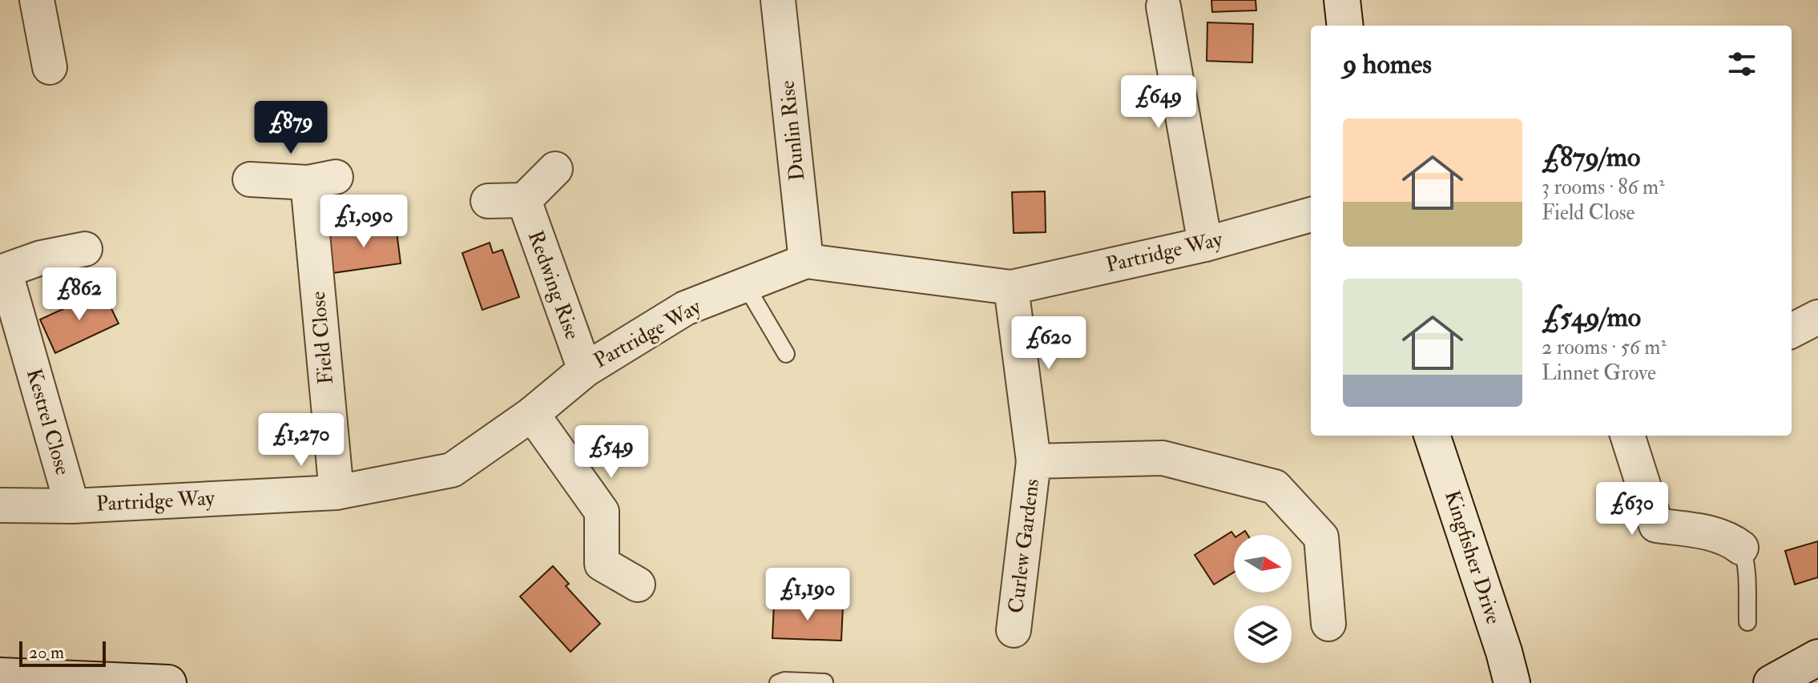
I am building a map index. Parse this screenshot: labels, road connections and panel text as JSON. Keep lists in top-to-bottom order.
{
  "streets": {
    "street": [
      "Dunlin Rise",
      "Partridge Way",
      "Redwing Rise",
      "Field Close",
      "Kestrel Close",
      "Curlew Gardens",
      "Kingfisher Drive"
    ]
  },
  "crossings": [
    ["Dunlin Rise", "Partridge Way"],
    ["Partridge Way", "Redwing Rise"],
    ["Partridge Way", "Field Close"],
    ["Partridge Way", "Kestrel Close"],
    ["Partridge Way", "Curlew Gardens"]
  ],
  "scale_bar": "20 m",
  "north": "right",
  "page": {
    "heading": "9 homes",
    "price": [
      "£649",
      "£879",
      "£1,090",
      "£862",
      "£620",
      "£1,270",
      "£549",
      "£630",
      "£1,190"
    ],
    "list": [
      {
        "name": "£879/mo",
        "note": "3 rooms · 86 m² · Field Close"
      },
      {
        "name": "£549/mo",
        "note": "2 rooms · 56 m² · Linnet Grove"
      }
    ],
    "scale": "20 m"
  }
}
